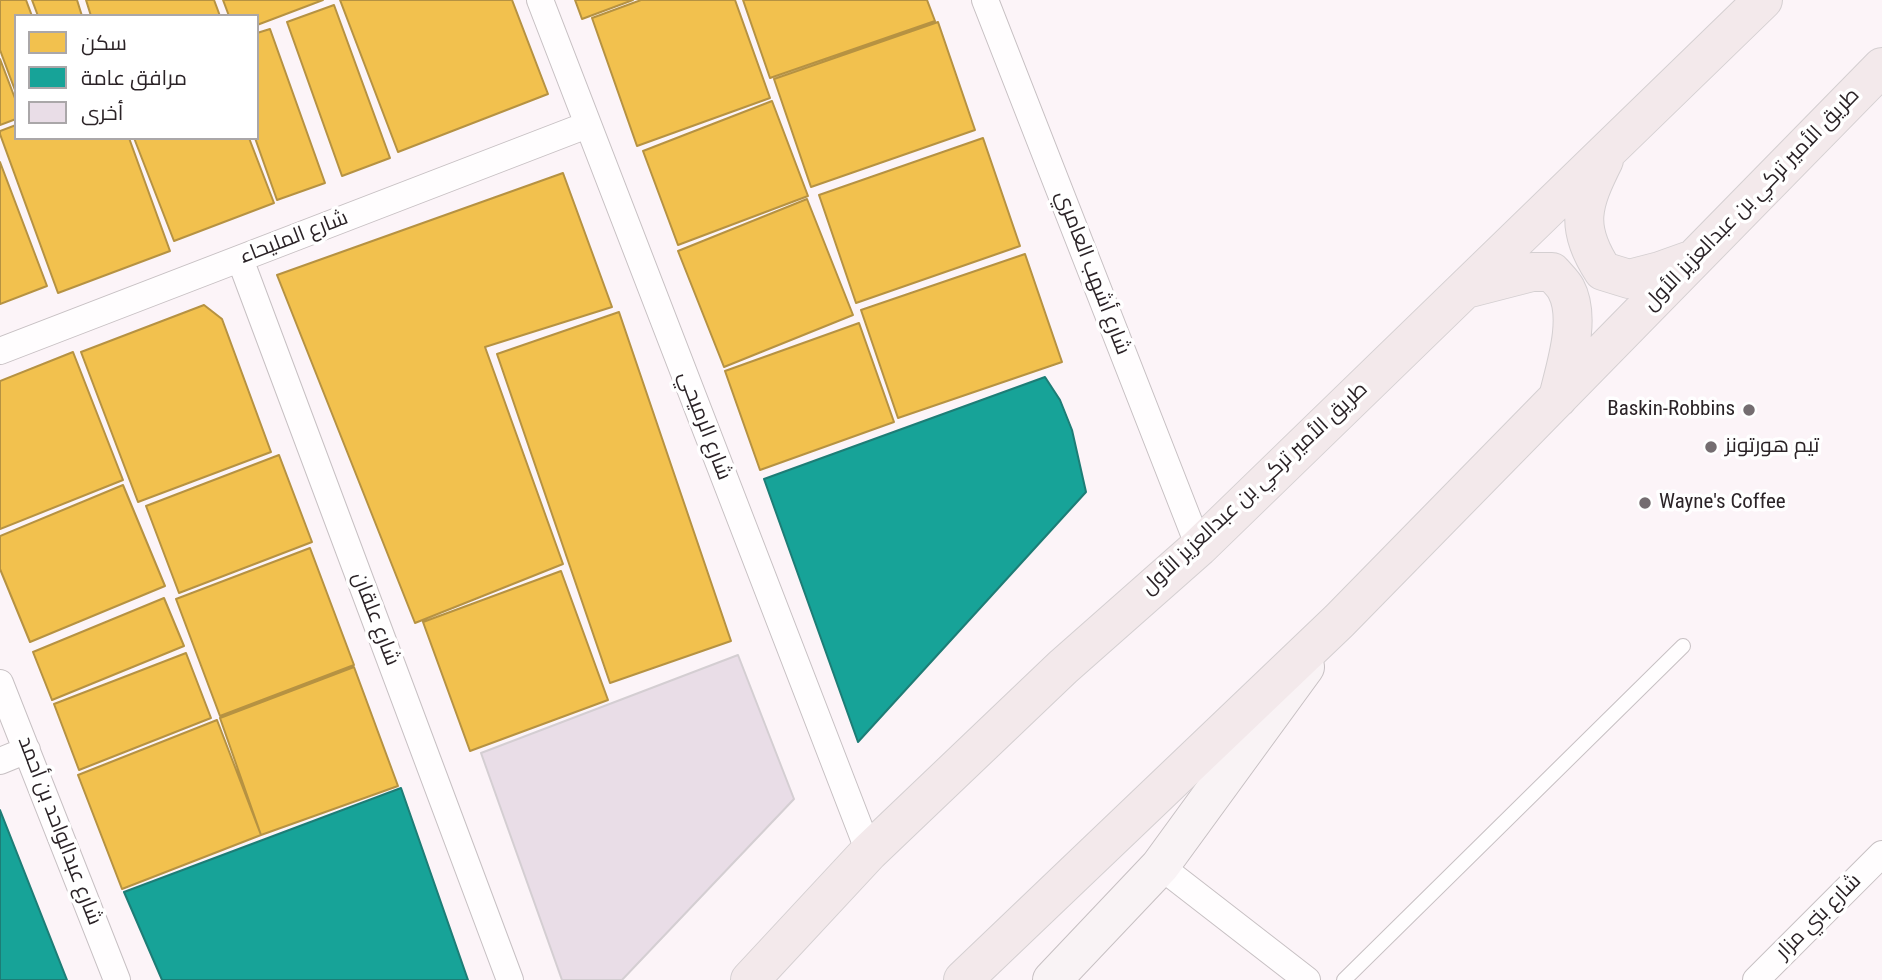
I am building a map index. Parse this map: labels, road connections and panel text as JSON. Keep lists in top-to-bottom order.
{
  "streets": {
    "main road": ["طريق الأمير تركي بن عبدالعزيز الأول"],
    "street": [
      "شارع المليحاء",
      "شارع أشهب العامري",
      "شارع الرميحي",
      "شارع علقان",
      "شارع عبدالواحد بن أحمد",
      "شارع بني مزار"
    ]
  },
  "crossings": [
    ["طريق الأمير تركي بن عبدالعزيز الأول", "شارع أشهب العامري"],
    ["طريق الأمير تركي بن عبدالعزيز الأول", "شارع الرميحي"],
    ["شارع المليحاء", "شارع الرميحي"],
    ["شارع المليحاء", "شارع علقان"]
  ],
  "places": ["Baskin-Robbins", "تيم هورتونز", "Wayne's Coffee"],
  "legend": ["سكن", "مرافق عامة", "أخرى"]
}
